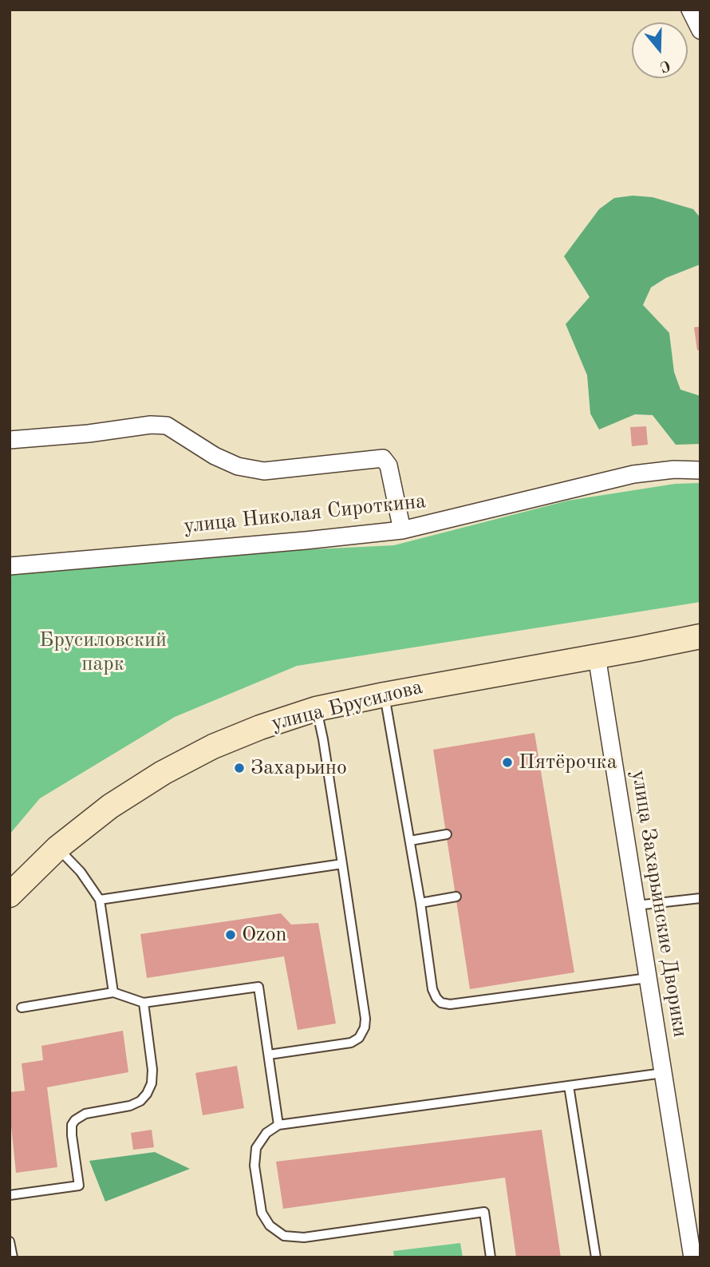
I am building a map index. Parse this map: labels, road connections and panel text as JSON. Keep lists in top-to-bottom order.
{
  "streets": {
    "street": ["улица Николая Сироткина", "улица Брусилова", "улица Захарьинские Дворики"]
  },
  "crossings": [
    ["улица Брусилова", "улица Захарьинские Дворики"]
  ],
  "parks": ["Брусиловский парк"],
  "places": ["Пятёрочка", "Захарьино", "Ozon"],
  "north": "bottom"
}
